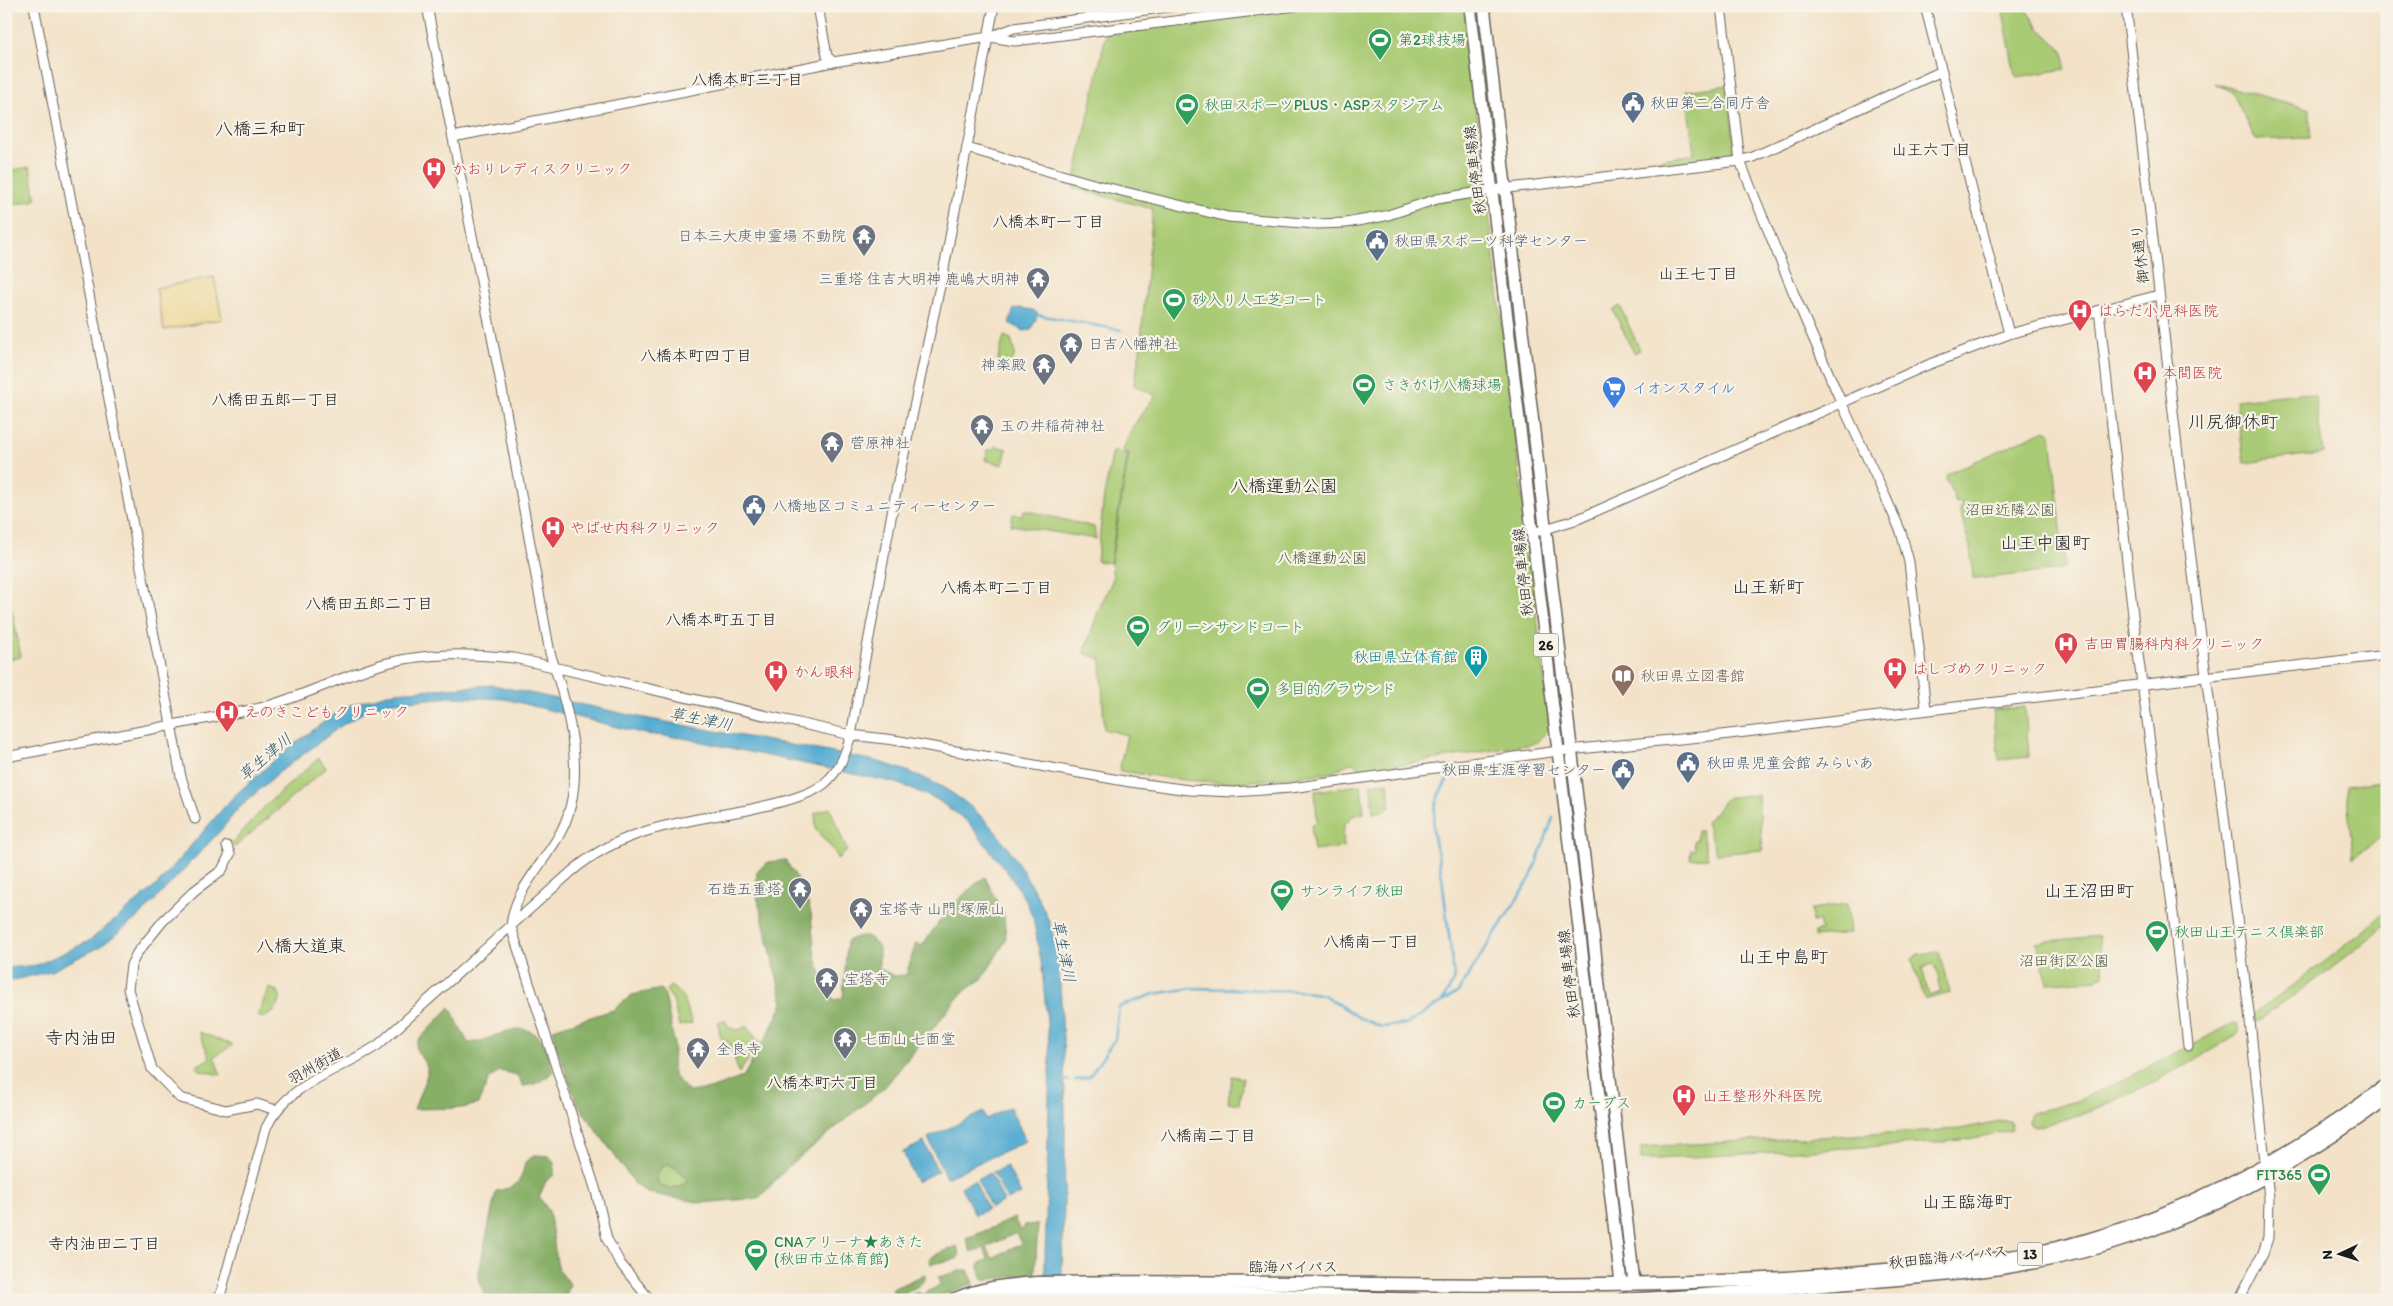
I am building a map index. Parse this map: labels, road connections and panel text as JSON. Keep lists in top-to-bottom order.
{
  "streets": {
    "highway": ["13", "秋田臨海バイパス", "臨海バイパス"],
    "main road": ["秋田停車場線", "26"],
    "street": ["御休通り", "羽州街道"]
  },
  "crossings": [
    ["秋田停車場線", "秋田臨海バイパス"],
    ["秋田停車場線", "臨海バイパス"],
    ["御休通り", "秋田臨海バイパス"],
    ["秋田臨海バイパス", "臨海バイパス"]
  ],
  "districts": [
    "八橋本町三丁目",
    "八橋三和町",
    "山王六丁目",
    "八橋本町一丁目",
    "山王七丁目",
    "八橋本町四丁目",
    "八橋田五郎一丁目",
    "川尻御休町",
    "八橋運動公園",
    "山王中園町",
    "八橋本町二丁目",
    "山王新町",
    "八橋田五郎二丁目",
    "八橋本町五丁目",
    "山王沼田町",
    "八橋南一丁目",
    "八橋大道東",
    "山王中島町",
    "寺内油田",
    "八橋本町六丁目",
    "八橋南二丁目",
    "山王臨海町",
    "寺内油田二丁目"
  ],
  "water": ["草生津川"],
  "parks": ["沼田近隣公園", "八橋運動公園", "沼田街区公園"],
  "places": {
    "sports": [
      "第2球技場",
      "秋田スポーツPLUS・ASPスタジアム",
      "砂入り人工芝コート",
      "さきがけ八橋球場",
      "グリーンサンドコート",
      "多目的グラウンド",
      "サンライフ秋田",
      "秋田山王テニス倶楽部",
      "カーブス",
      "FIT365",
      "CNAアリーナ★あきた (秋田市立体育館)"
    ],
    "public building": [
      "秋田第二合同庁舎",
      "秋田県スポーツ科学センター",
      "八橋地区コミュニティーセンター",
      "秋田県児童会館 みらいあ",
      "秋田県生涯学習センター"
    ],
    "hospital": [
      "かおりレディスクリニック",
      "はらだ小児科医院",
      "本間医院",
      "やばせ内科クリニック",
      "吉田胃腸科内科クリニック",
      "はしづめクリニック",
      "かん眼科",
      "えのきこどもクリニック",
      "山王整形外科医院"
    ],
    "temple": [
      "日本三大庚申霊場 不動院",
      "三重塔 住吉大明神 鹿嶋大明神",
      "日吉八幡神社",
      "神楽殿",
      "玉の井稲荷神社",
      "菅原神社",
      "石造五重塔",
      "宝塔寺 山門 塚原山",
      "宝塔寺",
      "七面山 七面堂",
      "全良寺"
    ],
    "supermarket": ["イオンスタイル"],
    "building": ["秋田県立体育館"],
    "library": ["秋田県立図書館"]
  },
  "north": "left"
}
